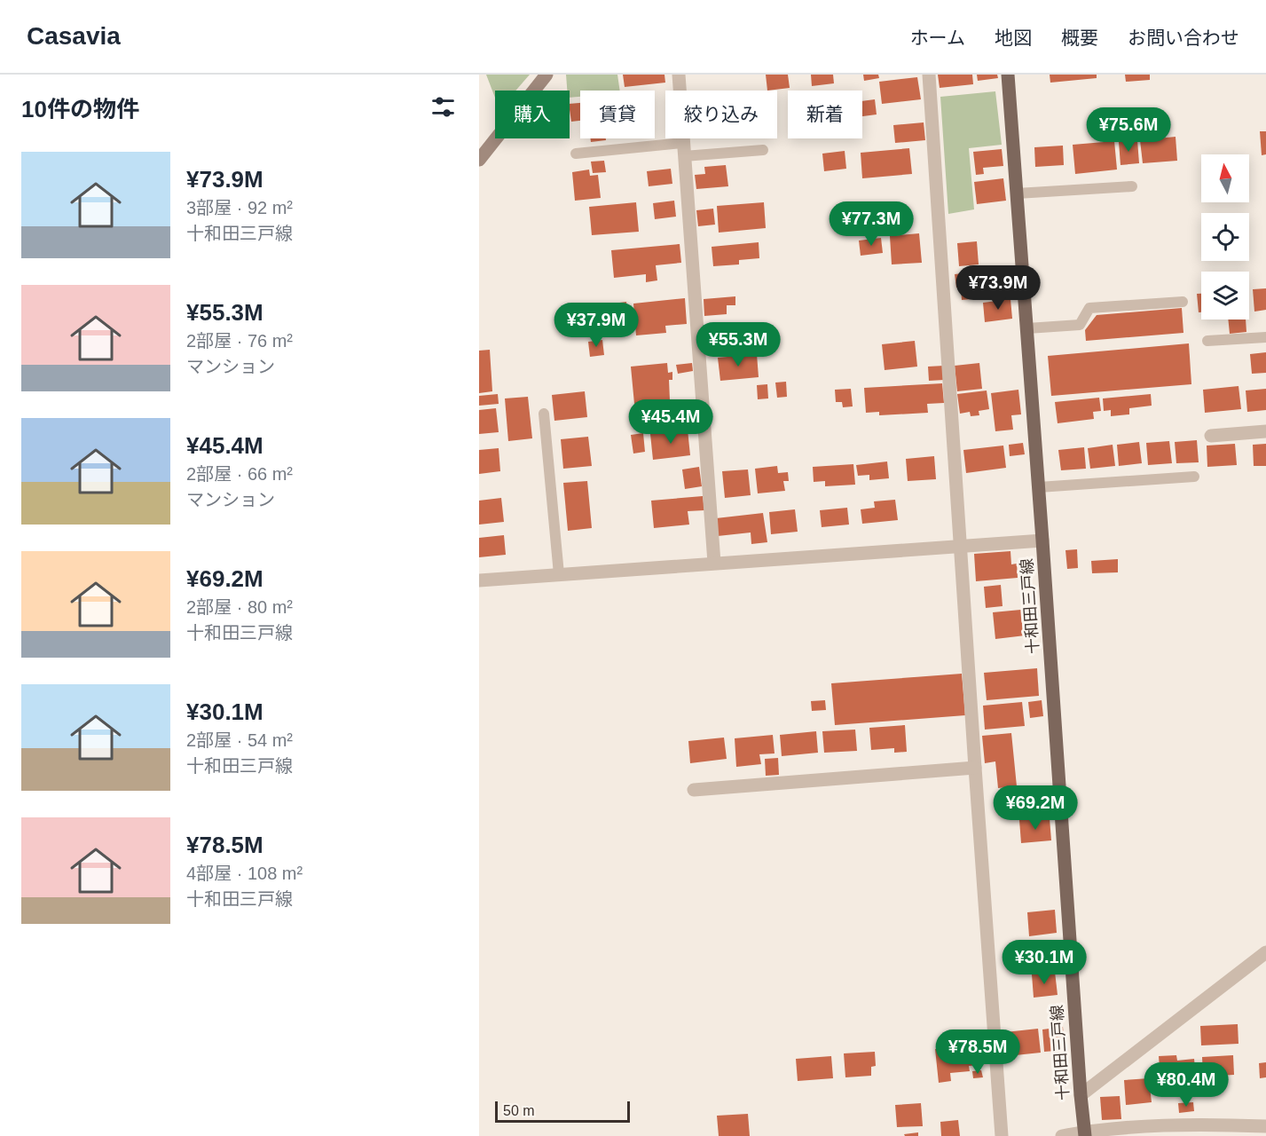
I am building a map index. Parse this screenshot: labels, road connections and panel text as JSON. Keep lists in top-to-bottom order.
{
  "streets": {
    "main road": ["十和田三戸線"]
  },
  "scale_bar": "50 m",
  "north": "top",
  "page": {
    "header": "Casavia",
    "nav": [
      "ホーム",
      "地図",
      "概要",
      "お問い合わせ"
    ],
    "heading": "10件の物件",
    "chip": [
      "購入",
      "賃貸",
      "絞り込み",
      "新着"
    ],
    "price": [
      "¥75.6M",
      "¥77.3M",
      "¥73.9M",
      "¥37.9M",
      "¥55.3M",
      "¥45.4M",
      "¥69.2M",
      "¥30.1M",
      "¥78.5M",
      "¥80.4M"
    ],
    "list": [
      {
        "name": "¥73.9M",
        "note": "3部屋 · 92 m² · 十和田三戸線"
      },
      {
        "name": "¥55.3M",
        "note": "2部屋 · 76 m² · マンション"
      },
      {
        "name": "¥45.4M",
        "note": "2部屋 · 66 m² · マンション"
      },
      {
        "name": "¥69.2M",
        "note": "2部屋 · 80 m² · 十和田三戸線"
      },
      {
        "name": "¥30.1M",
        "note": "2部屋 · 54 m² · 十和田三戸線"
      },
      {
        "name": "¥78.5M",
        "note": "4部屋 · 108 m² · 十和田三戸線"
      }
    ],
    "scale": "50 m"
  }
}
